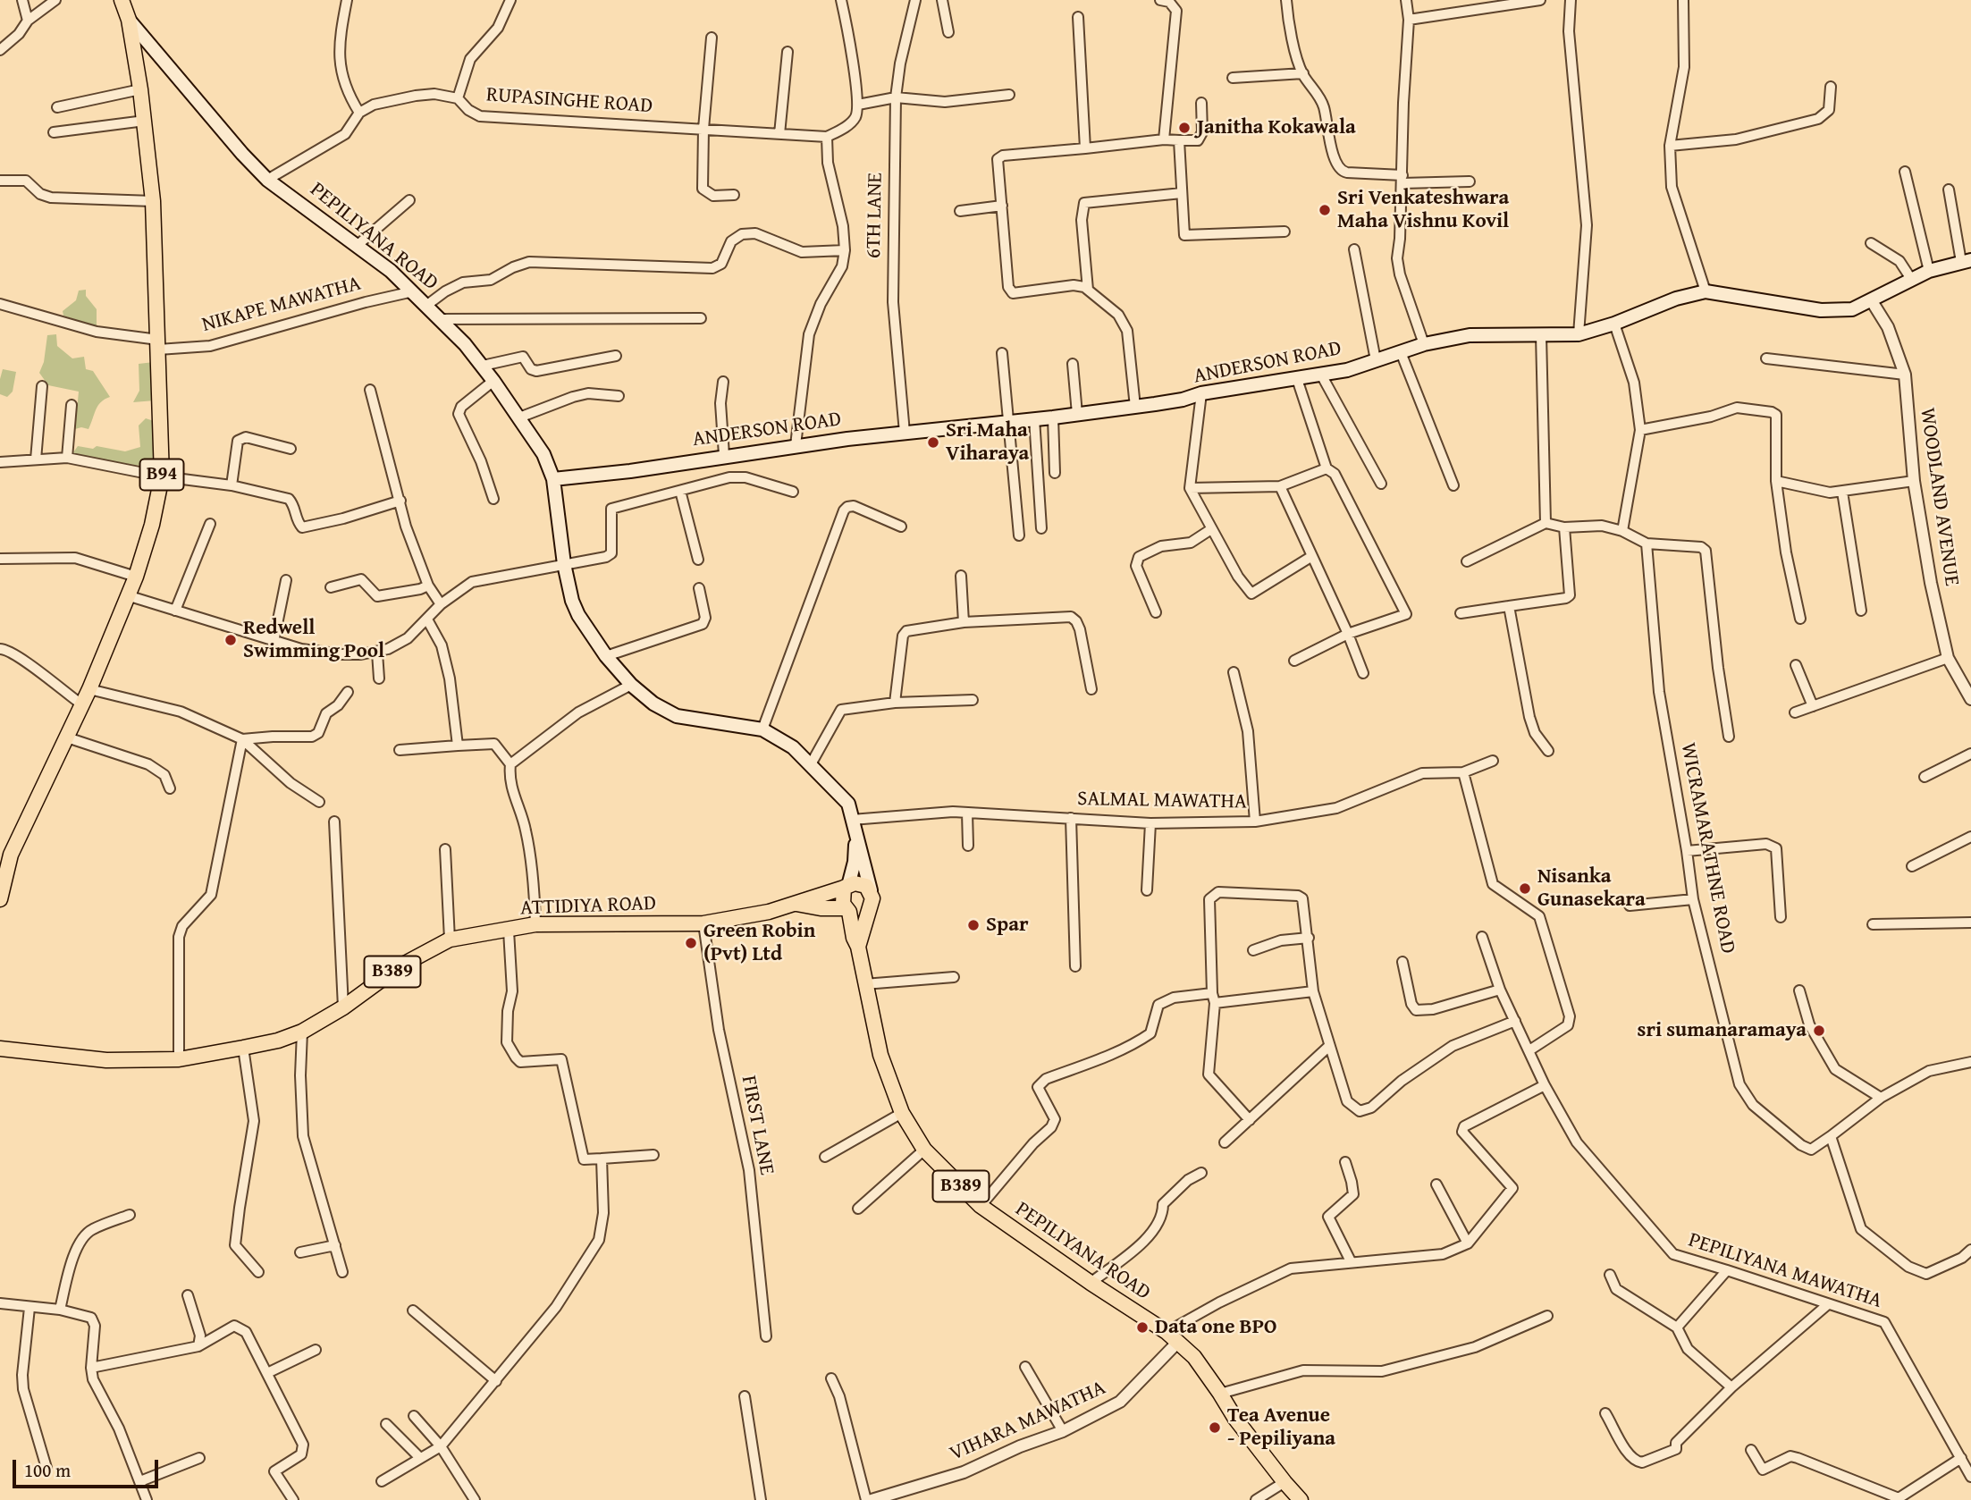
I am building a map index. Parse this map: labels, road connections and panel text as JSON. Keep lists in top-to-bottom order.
{
  "streets": {
    "main road": [
      "PEPILIYANA ROAD",
      "ANDERSON ROAD",
      "B94",
      "ATTIDIYA ROAD",
      "B389"
    ],
    "street": [
      "RUPASINGHE ROAD",
      "6TH LANE",
      "NIKAPE MAWATHA",
      "WOODLAND AVENUE",
      "SALMAL MAWATHA",
      "WICRAMARATHNE ROAD",
      "FIRST LANE",
      "PEPILIYANA MAWATHA",
      "VIHARA MAWATHA"
    ]
  },
  "crossings": [
    ["6TH LANE", "ANDERSON ROAD"],
    ["PEPILIYANA ROAD", "NIKAPE MAWATHA"],
    ["PEPILIYANA ROAD", "ANDERSON ROAD"],
    ["PEPILIYANA ROAD", "B94"],
    ["PEPILIYANA ROAD", "SALMAL MAWATHA"],
    ["PEPILIYANA ROAD", "B389"],
    ["PEPILIYANA ROAD", "VIHARA MAWATHA"],
    ["NIKAPE MAWATHA", "B94"],
    ["ANDERSON ROAD", "WOODLAND AVENUE"],
    ["ATTIDIYA ROAD", "B389"],
    ["ATTIDIYA ROAD", "FIRST LANE"]
  ],
  "places": [
    "Janitha Kokawala",
    "Sri Venkateshwara Maha Vishnu Kovil",
    "Sri Maha Viharaya",
    "Redwell Swimming Pool",
    "Nisanka Gunasekara",
    "Spar",
    "Green Robin (Pvt) Ltd",
    "sri sumanaramaya",
    "Data one BPO",
    "Tea Avenue - Pepiliyana"
  ],
  "scale_bar": "100 m"
}
